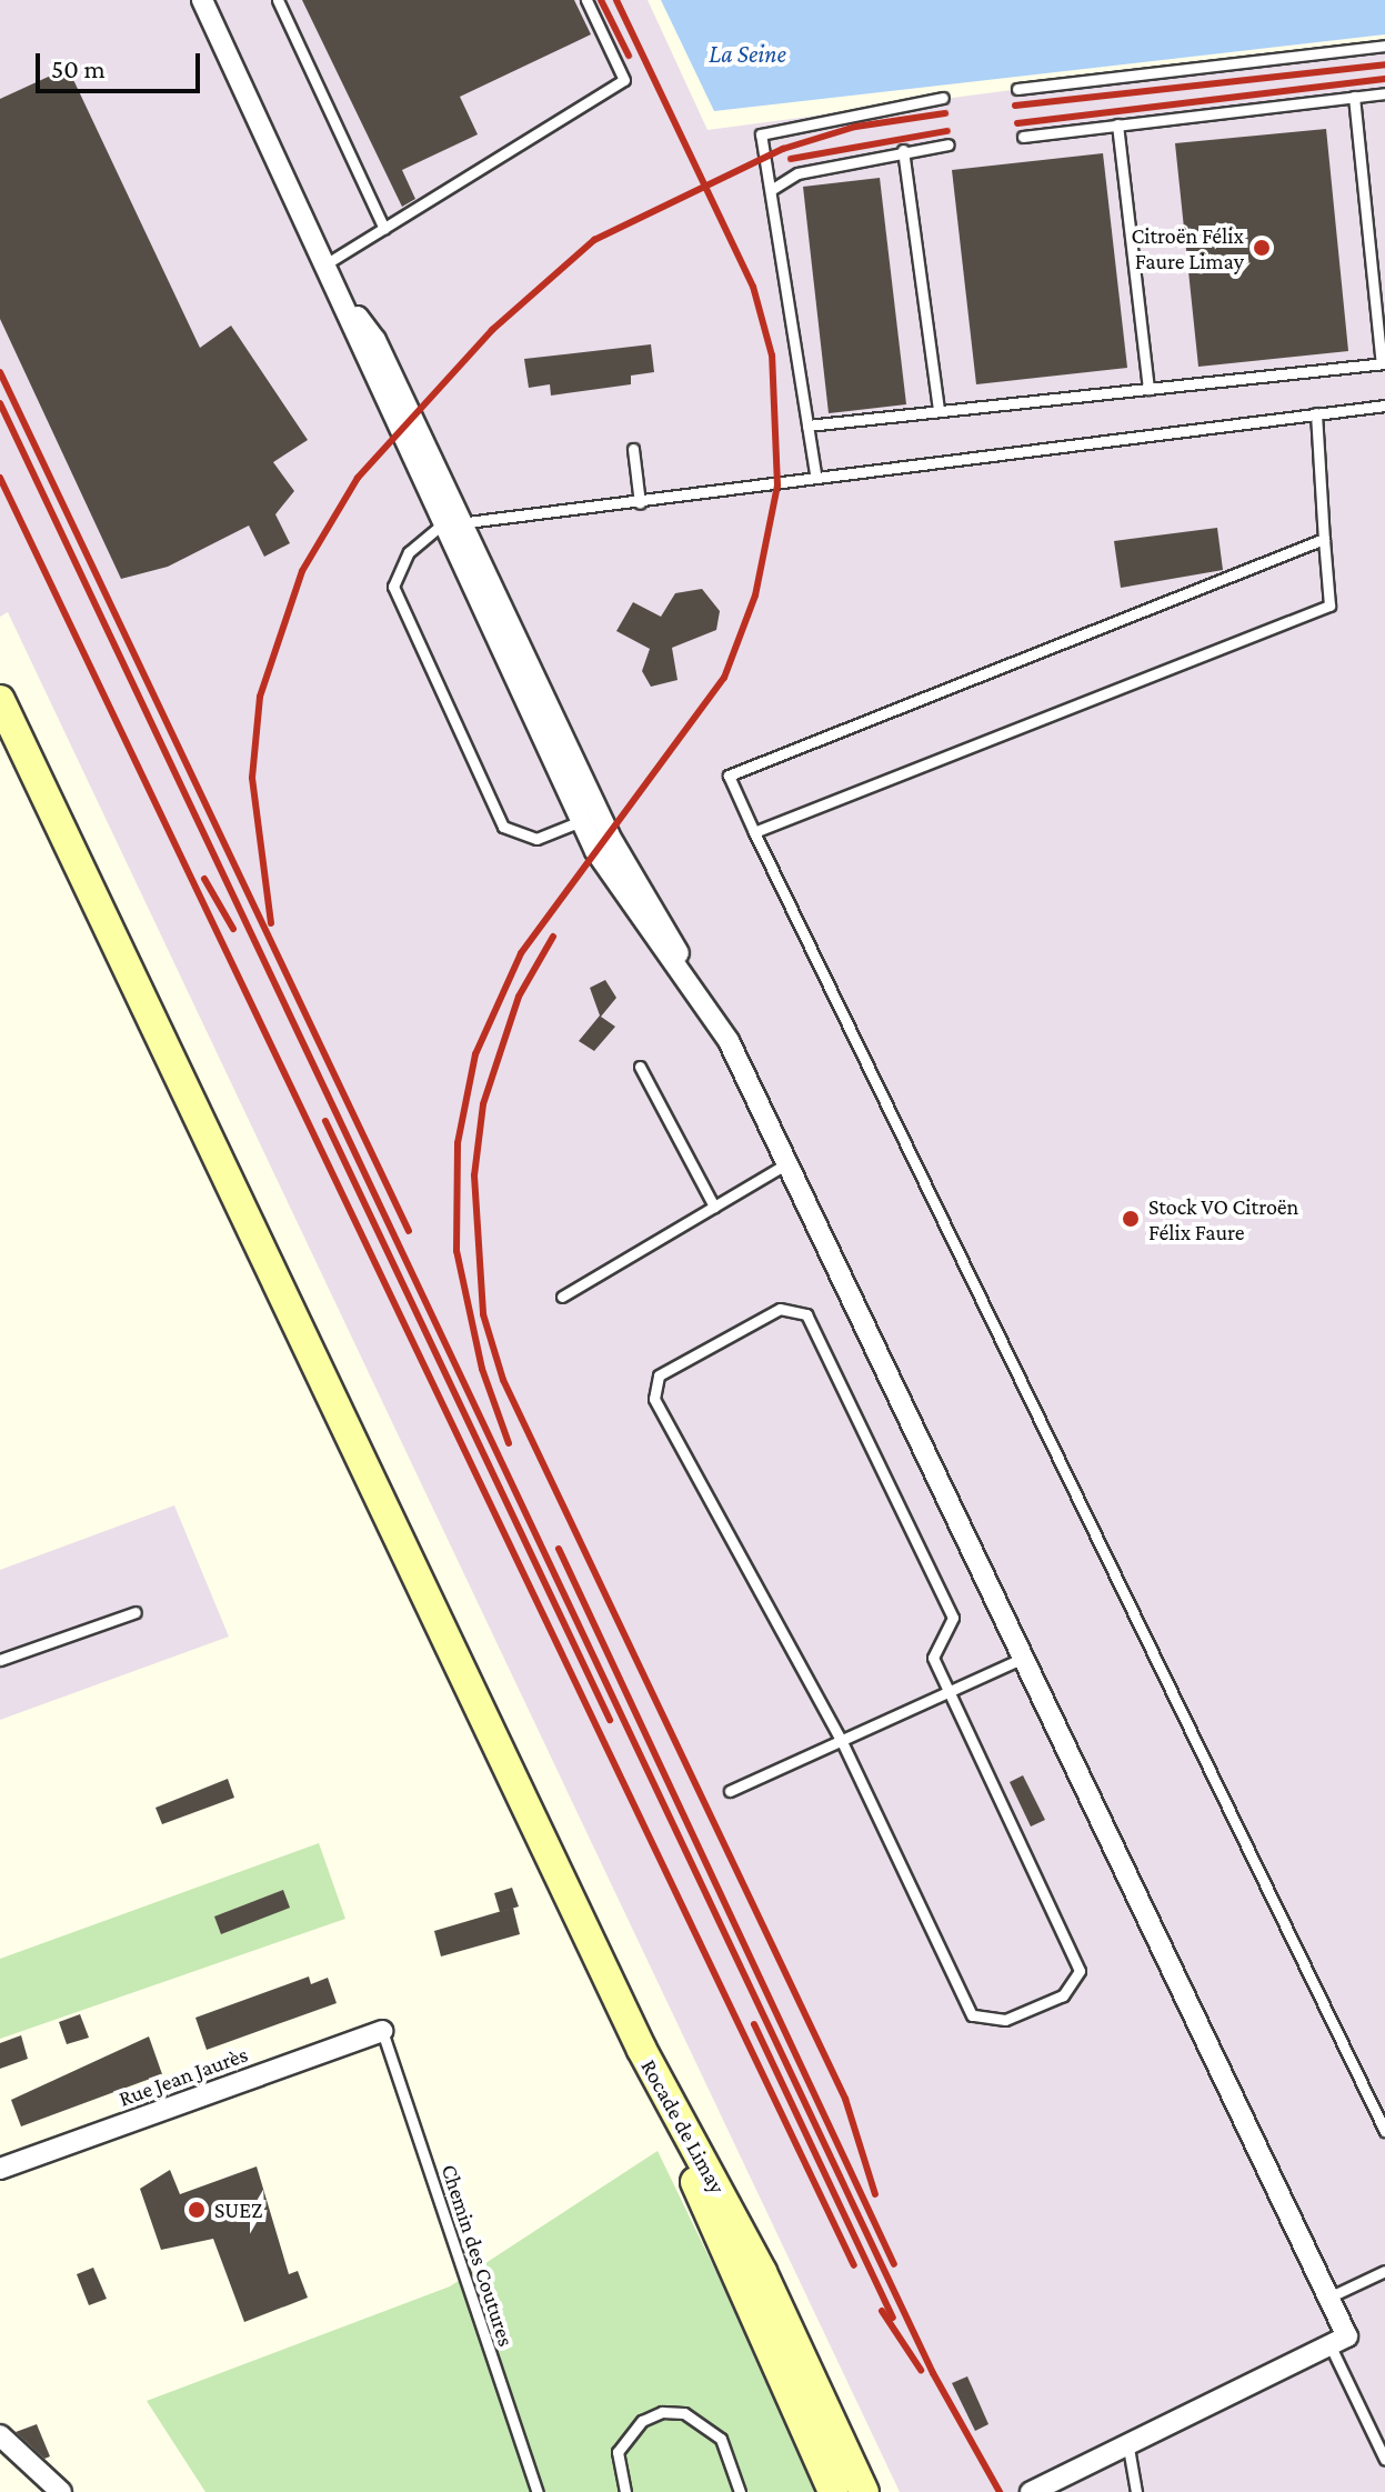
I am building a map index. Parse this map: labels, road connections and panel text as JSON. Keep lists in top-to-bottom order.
{
  "streets": {
    "main road": ["Rocade de Limay"],
    "street": ["Rue Jean Jaurès"],
    "lane": ["Chemin des Coutures"]
  },
  "crossings": [
    ["Rue Jean Jaurès", "Chemin des Coutures"]
  ],
  "water": ["La Seine"],
  "places": ["Citroën Félix Faure Limay", "Stock VO Citroën Félix Faure", "SUEZ"],
  "scale_bar": "50 m"
}
